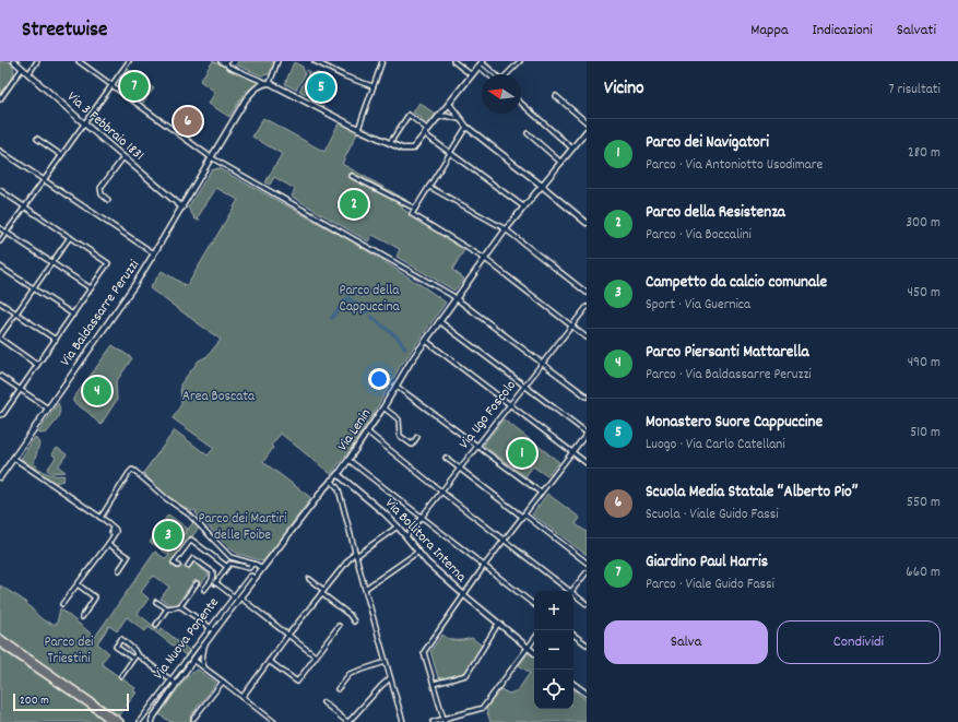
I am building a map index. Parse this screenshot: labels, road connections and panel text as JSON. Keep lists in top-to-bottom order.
{
  "streets": {
    "street": [
      "Via 3 Febbraio 1831",
      "Via Baldassarre Peruzzi",
      "Via Ugo Foscolo",
      "Via Lenin",
      "Via Bollitora Interna",
      "Via Nuova Ponente"
    ]
  },
  "crossings": [
    ["Via 3 Febbraio 1831", "Via Baldassarre Peruzzi"],
    ["Via Ugo Foscolo", "Via Bollitora Interna"],
    ["Via Lenin", "Via Bollitora Interna"],
    ["Via Lenin", "Via Nuova Ponente"]
  ],
  "parks": [
    "Parco della Cappuccina",
    "Area Boscata",
    "Parco dei Martiri delle Foibe",
    "Parco dei Triestini"
  ],
  "scale_bar": "200 m",
  "north": "left",
  "page": {
    "header": "Streetwise",
    "nav": ["Mappa", "Indicazioni", "Salvati"],
    "heading": ["Vicino", "7 risultati"],
    "pins": [
      "7",
      "5",
      "6",
      "2",
      "4",
      "1",
      "3"
    ],
    "list": [
      {
        "mark": "1",
        "name": "Parco dei Navigatori",
        "note": "Parco · Via Antoniotto Usodimare",
        "value": "280 m"
      },
      {
        "mark": "2",
        "name": "Parco della Resistenza",
        "note": "Parco · Via Boccalini",
        "value": "300 m"
      },
      {
        "mark": "3",
        "name": "Campetto da calcio comunale",
        "note": "Sport · Via Guernica",
        "value": "450 m"
      },
      {
        "mark": "4",
        "name": "Parco Piersanti Mattarella",
        "note": "Parco · Via Baldassarre Peruzzi",
        "value": "490 m"
      },
      {
        "mark": "5",
        "name": "Monastero Suore Cappuccine",
        "note": "Luogo · Via Carlo Catellani",
        "value": "510 m"
      },
      {
        "mark": "6",
        "name": "Scuola Media Statale “Alberto Pio”",
        "note": "Scuola · Viale Guido Fassi",
        "value": "550 m"
      },
      {
        "mark": "7",
        "name": "Giardino Paul Harris",
        "note": "Parco · Viale Guido Fassi",
        "value": "660 m"
      }
    ],
    "map_buttons": ["+", "−"],
    "buttons": ["Salva", "Condividi"],
    "scale": "200 m"
  }
}
